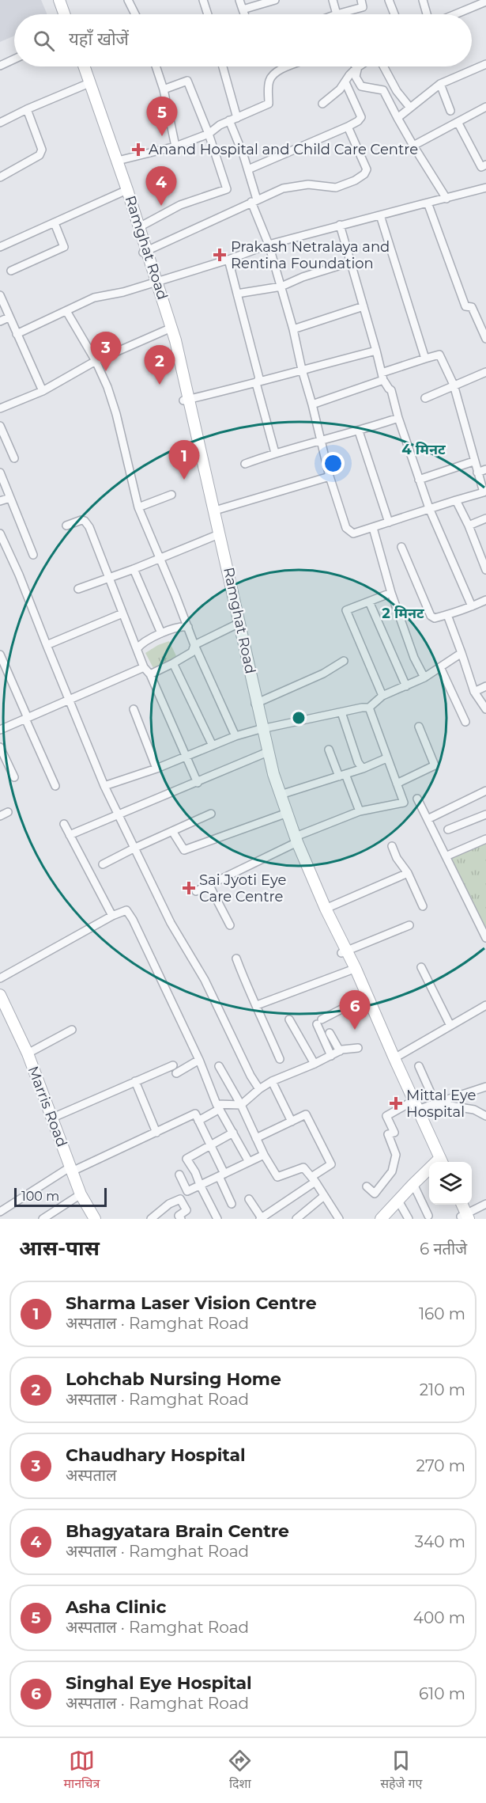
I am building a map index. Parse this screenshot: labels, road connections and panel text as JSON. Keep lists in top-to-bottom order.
{
  "streets": {
    "main road": ["Ramghat Road", "Marris Road"]
  },
  "places": {
    "health": [
      "Anand Hospital and Child Care Centre",
      "Prakash Netralaya and Rentina Foundation",
      "Sai Jyoti Eye Care Centre",
      "Mittal Eye Hospital"
    ]
  },
  "scale_bar": "100 m",
  "page": {
    "search": "यहाँ खोजें",
    "pins": [
      "5",
      "4",
      "3",
      "2",
      "1",
      "6"
    ],
    "scale": "100 m",
    "heading": ["आस-पास", "6 नतीजे"],
    "list": [
      {
        "mark": "1",
        "name": "Sharma Laser Vision Centre",
        "note": "अस्पताल · Ramghat Road",
        "value": "160 m"
      },
      {
        "mark": "2",
        "name": "Lohchab Nursing Home",
        "note": "अस्पताल · Ramghat Road",
        "value": "210 m"
      },
      {
        "mark": "3",
        "name": "Chaudhary Hospital",
        "note": "अस्पताल",
        "value": "270 m"
      },
      {
        "mark": "4",
        "name": "Bhagyatara Brain Centre",
        "note": "अस्पताल · Ramghat Road",
        "value": "340 m"
      },
      {
        "mark": "5",
        "name": "Asha Clinic",
        "note": "अस्पताल · Ramghat Road",
        "value": "400 m"
      },
      {
        "mark": "6",
        "name": "Singhal Eye Hospital",
        "note": "अस्पताल · Ramghat Road",
        "value": "610 m"
      }
    ],
    "nav": ["मानचित्र", "दिशा", "सहेजे गए"]
  },
  "rings": ["4 मिनट", "2 मिनट"]
}
